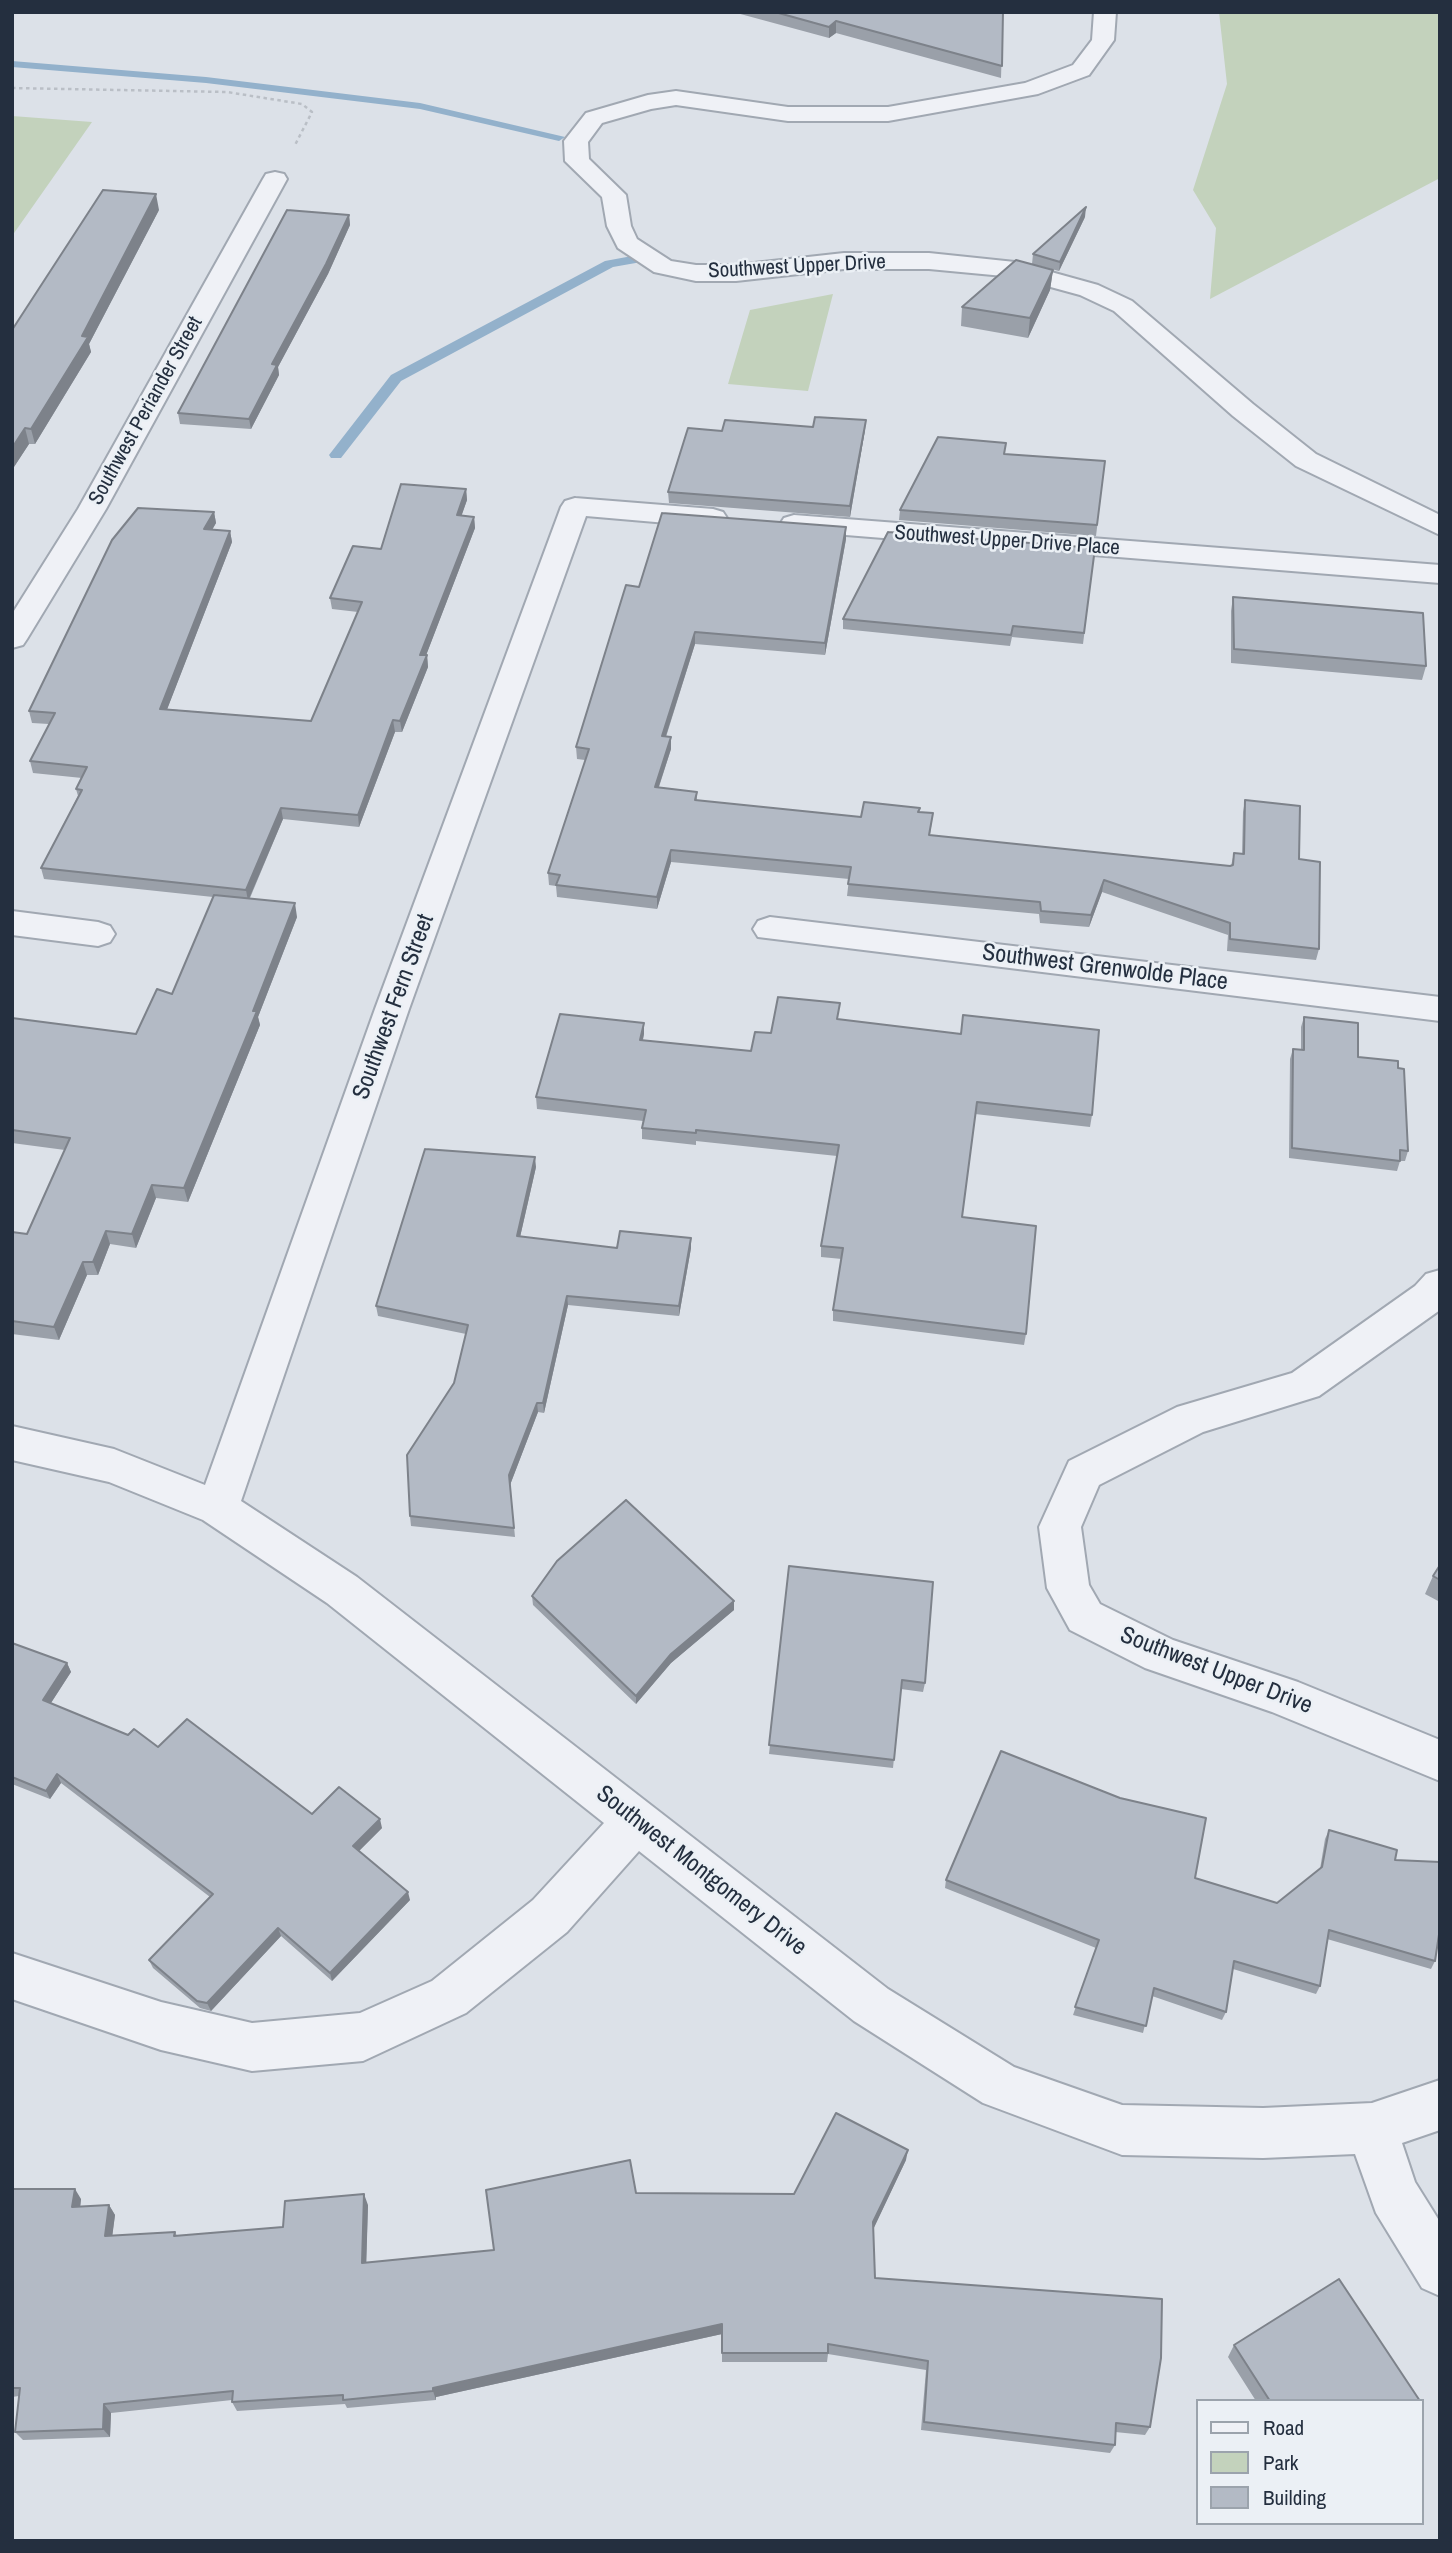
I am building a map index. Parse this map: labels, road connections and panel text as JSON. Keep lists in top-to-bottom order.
{
  "streets": {
    "street": [
      "Southwest Upper Drive",
      "Southwest Periander Street",
      "Southwest Upper Drive Place",
      "Southwest Grenwolde Place",
      "Southwest Fern Street",
      "Southwest Montgomery Drive"
    ]
  },
  "crossings": [
    ["Southwest Upper Drive Place", "Southwest Fern Street"],
    ["Southwest Fern Street", "Southwest Montgomery Drive"]
  ],
  "legend": ["Road", "Park", "Building"]
}
